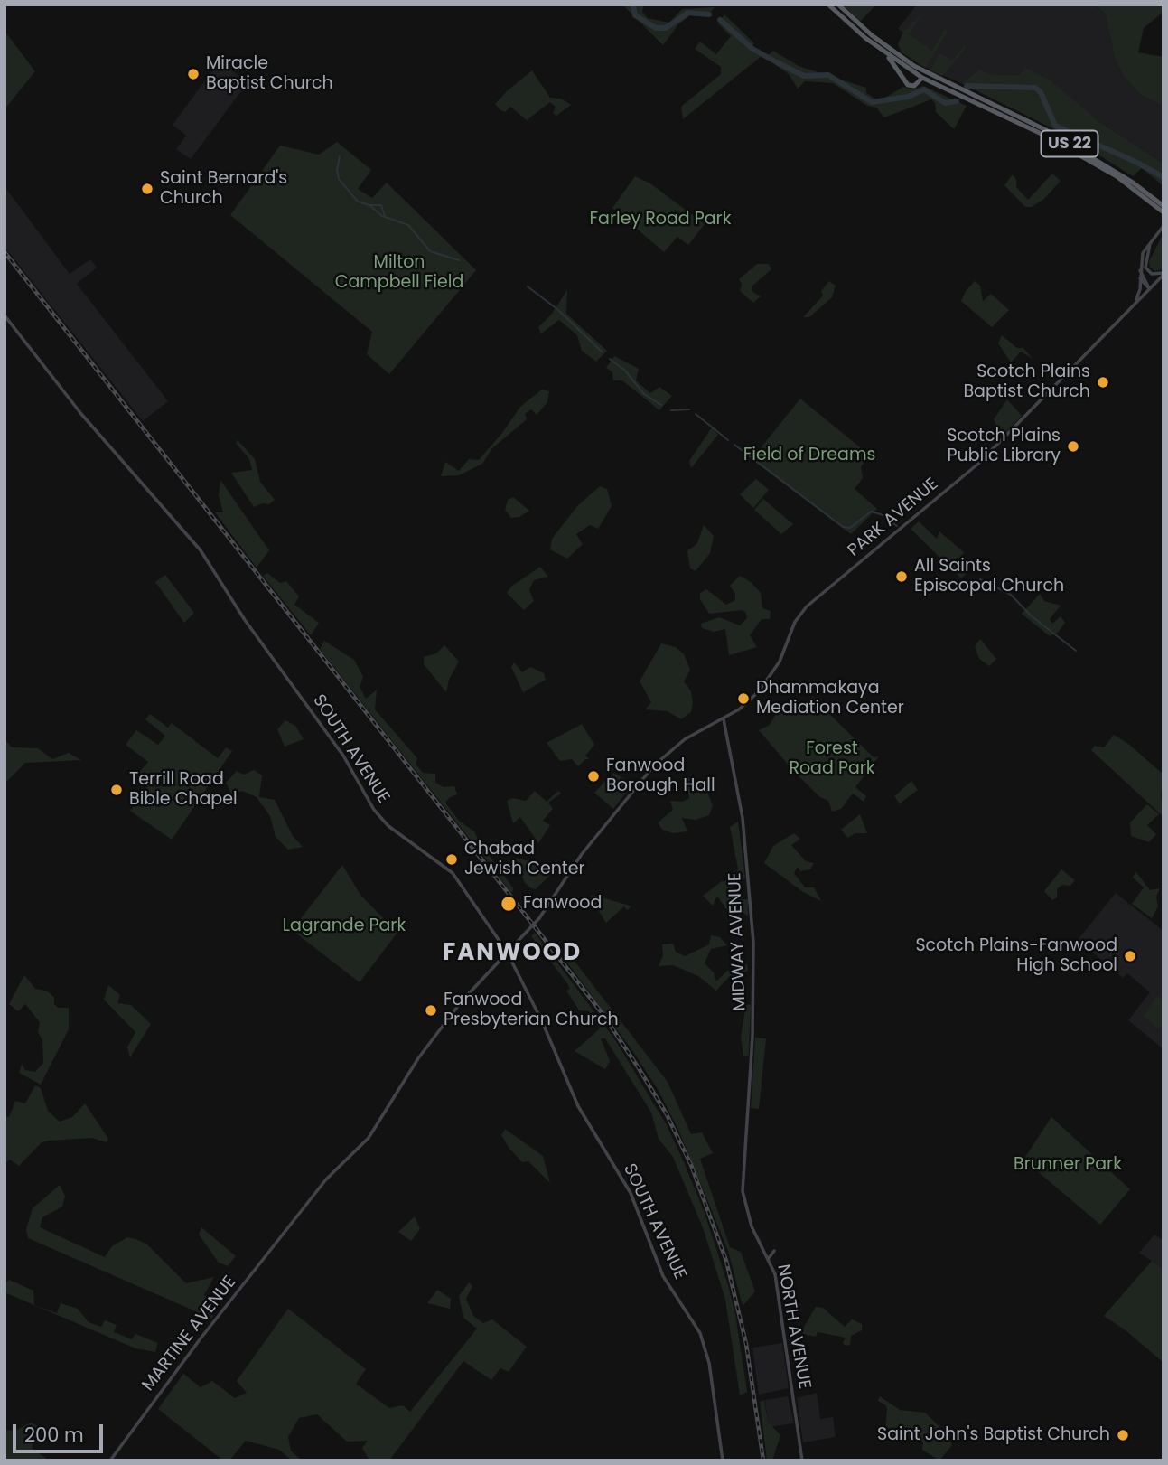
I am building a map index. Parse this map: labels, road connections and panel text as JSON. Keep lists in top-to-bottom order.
{
  "streets": {
    "highway": ["US 22"],
    "main road": [
      "PARK AVENUE",
      "SOUTH AVENUE",
      "MIDWAY AVENUE",
      "NORTH AVENUE",
      "MARTINE AVENUE"
    ]
  },
  "crossings": [
    ["PARK AVENUE", "MIDWAY AVENUE"],
    ["PARK AVENUE", "MARTINE AVENUE"],
    ["SOUTH AVENUE", "MARTINE AVENUE"],
    ["MIDWAY AVENUE", "NORTH AVENUE"]
  ],
  "districts": ["FANWOOD"],
  "parks": [
    "Farley Road Park",
    "Milton Campbell Field",
    "Field of Dreams",
    "Forest Road Park",
    "Lagrande Park",
    "Brunner Park"
  ],
  "places": [
    "Miracle Baptist Church",
    "Saint Bernard's Church",
    "Scotch Plains Baptist Church",
    "Scotch Plains Public Library",
    "All Saints Episcopal Church",
    "Dhammakaya Mediation Center",
    "Fanwood Borough Hall",
    "Terrill Road Bible Chapel",
    "Chabad Jewish Center",
    "Fanwood",
    "Scotch Plains-Fanwood High School",
    "Fanwood Presbyterian Church",
    "Saint John's Baptist Church"
  ],
  "scale_bar": "200 m"
}
